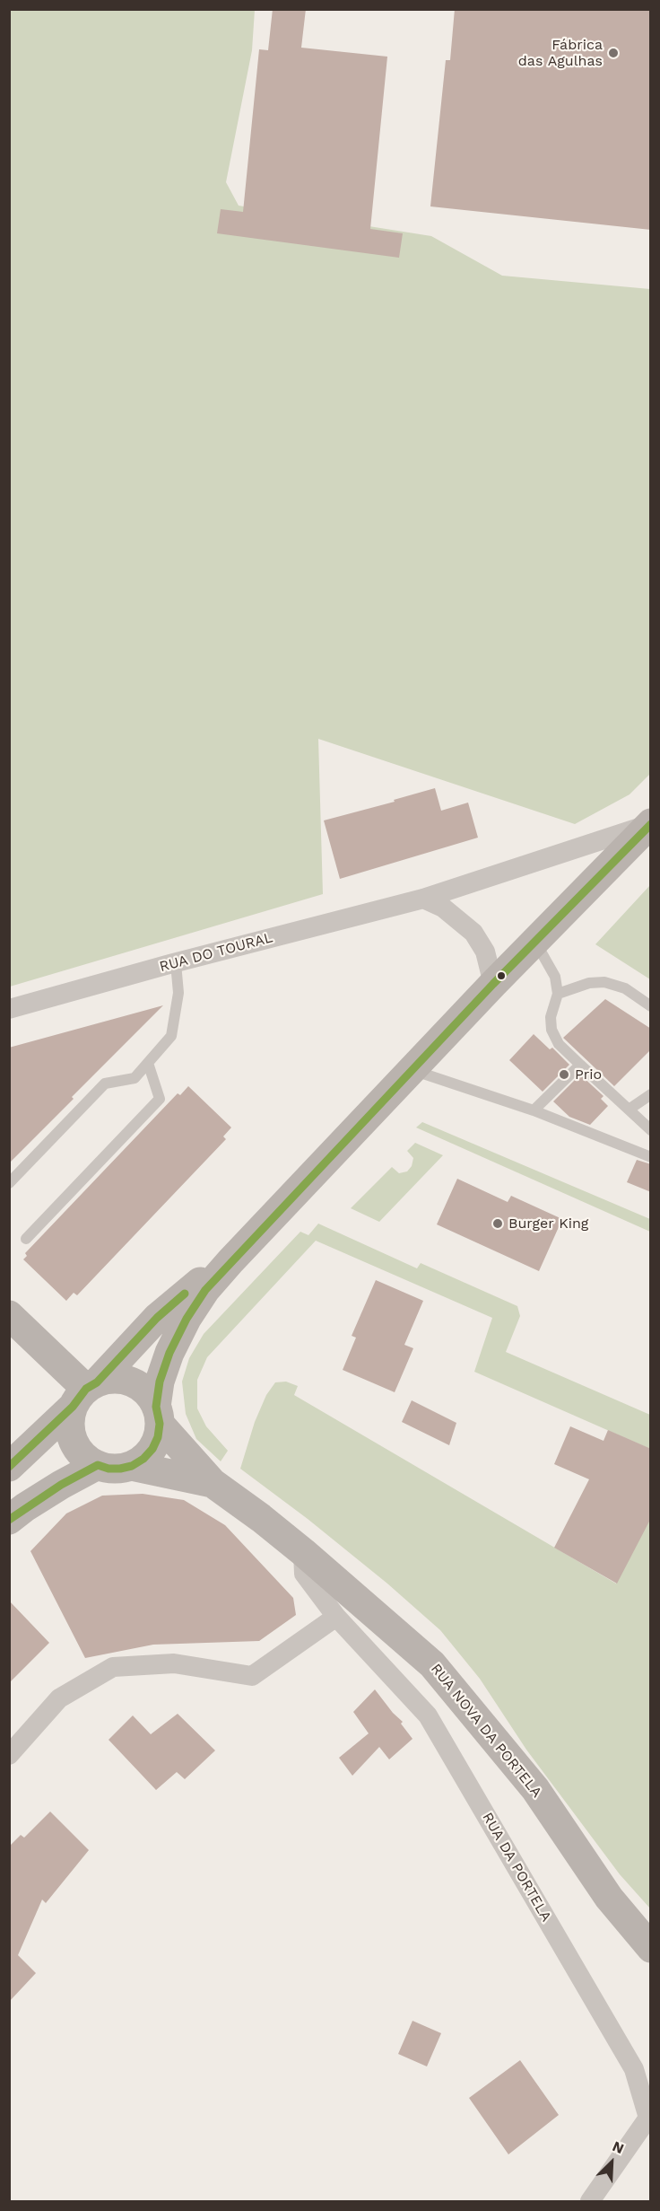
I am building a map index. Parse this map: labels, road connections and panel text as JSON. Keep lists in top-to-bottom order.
{
  "streets": {
    "main road": ["RUA NOVA DA PORTELA"],
    "street": ["RUA DO TOURAL", "RUA DA PORTELA"]
  },
  "crossings": [
    ["RUA NOVA DA PORTELA", "RUA DA PORTELA"]
  ],
  "places": ["Fábrica das Agulhas", "Prio", "Burger King"],
  "north": "top right"
}
